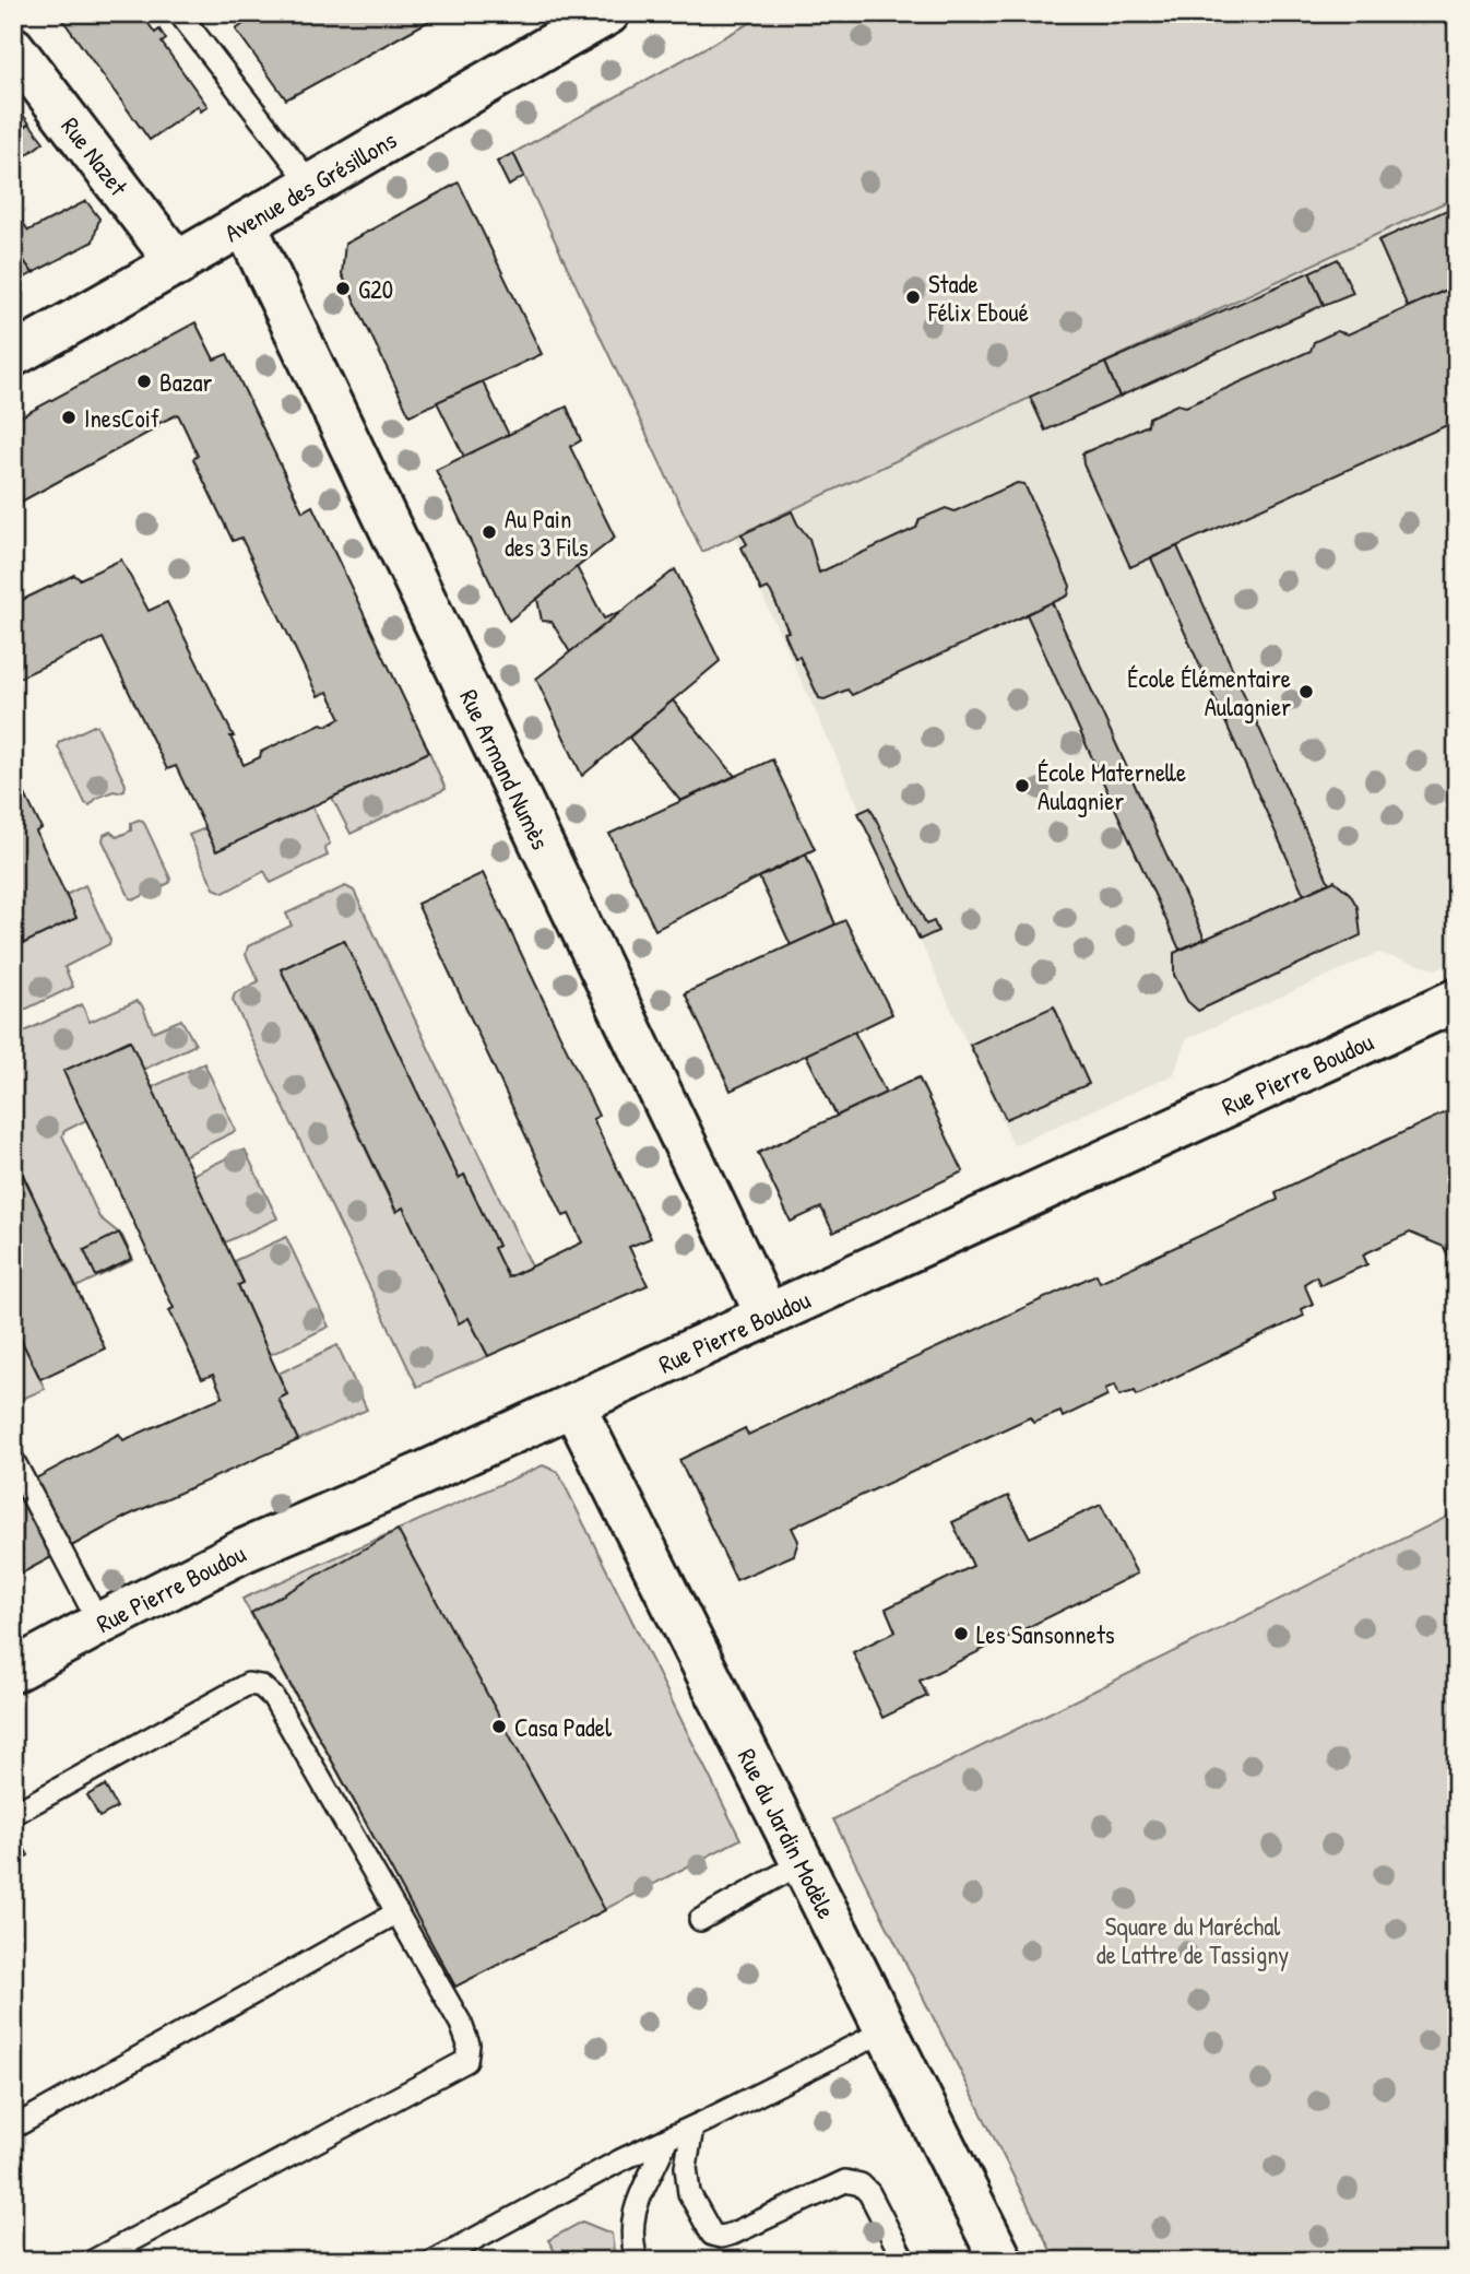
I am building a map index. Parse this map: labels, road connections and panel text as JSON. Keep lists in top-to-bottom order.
{
  "streets": {
    "street": [
      "Rue Nazet",
      "Avenue des Grésillons",
      "Rue Armand Numès",
      "Rue Pierre Boudou",
      "Rue du Jardin Modèle"
    ]
  },
  "crossings": [
    ["Rue Nazet", "Avenue des Grésillons"],
    ["Avenue des Grésillons", "Rue Armand Numès"],
    ["Rue Armand Numès", "Rue Pierre Boudou"],
    ["Rue Pierre Boudou", "Rue du Jardin Modèle"]
  ],
  "parks": ["Square du Maréchal de Lattre de Tassigny"],
  "places": [
    "G20",
    "Stade Félix Eboué",
    "Bazar",
    "InesCoif",
    "Au Pain des 3 Fils",
    "École Élémentaire Aulagnier",
    "École Maternelle Aulagnier",
    "Les Sansonnets",
    "Casa Padel"
  ]
}
